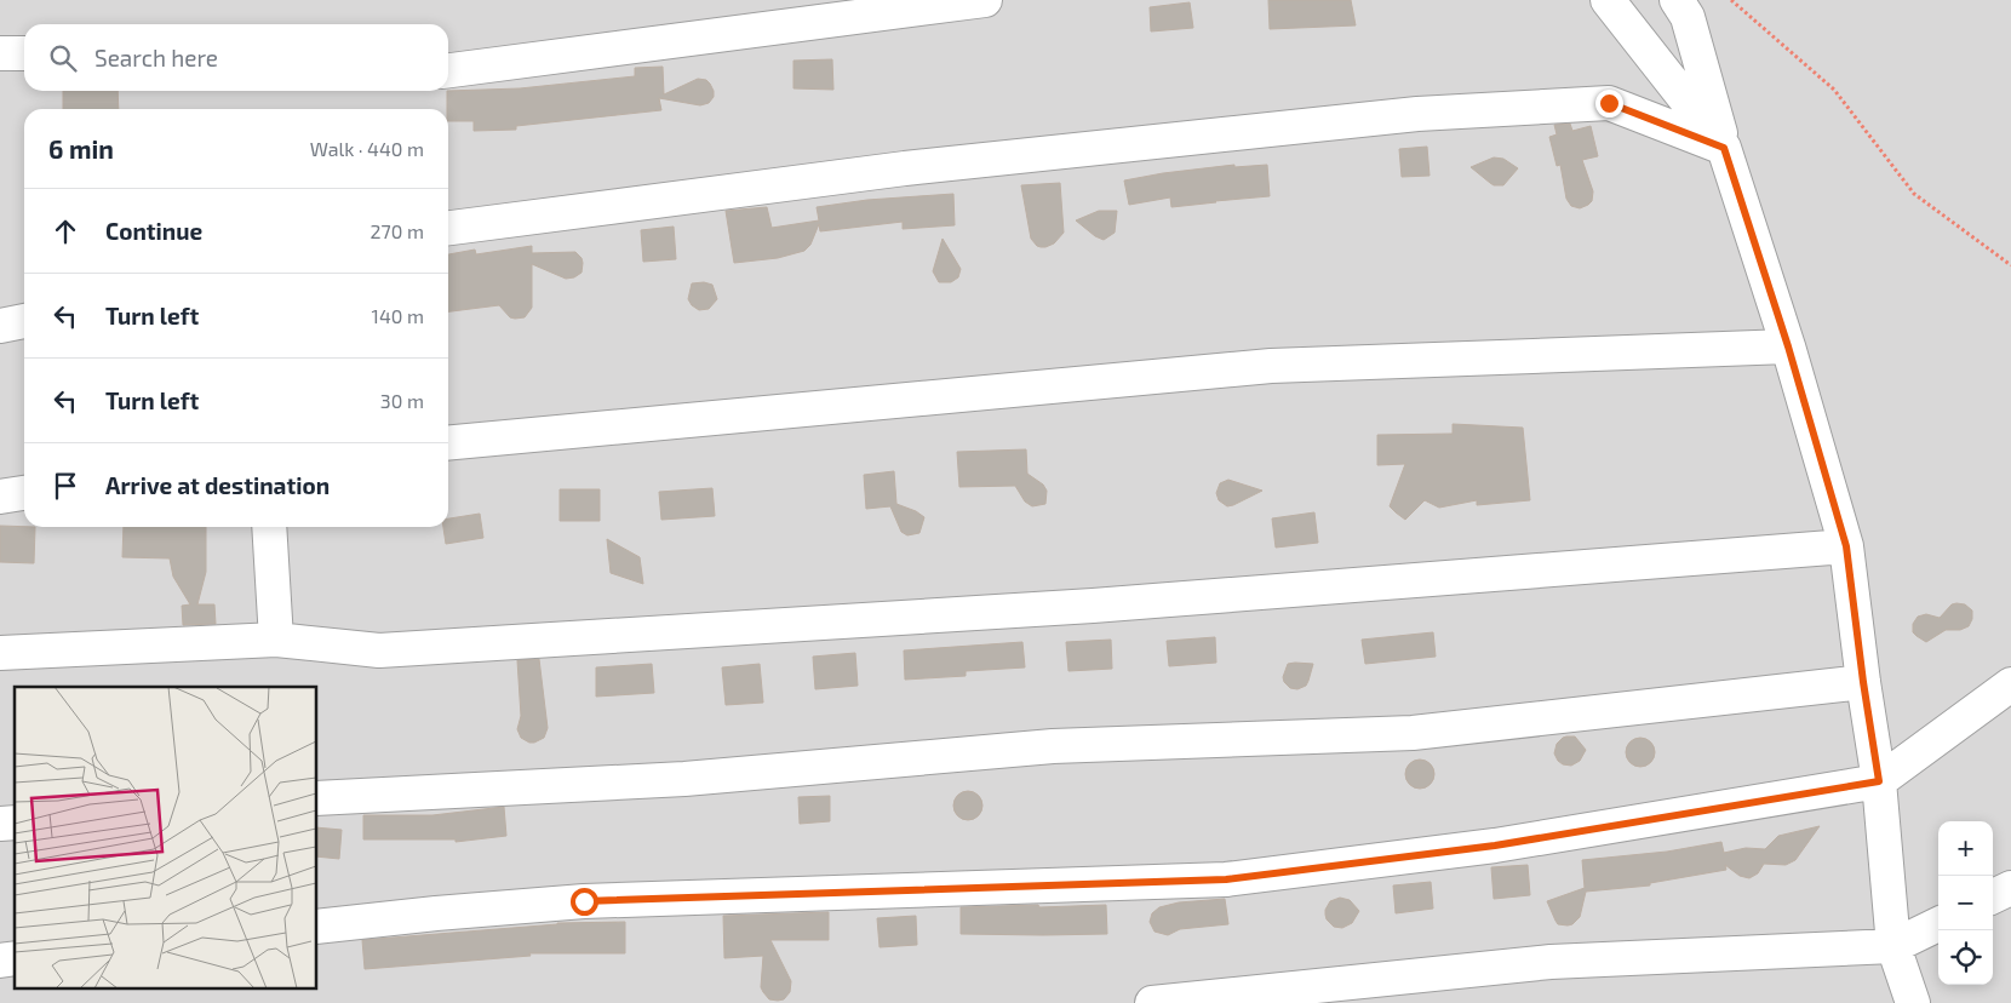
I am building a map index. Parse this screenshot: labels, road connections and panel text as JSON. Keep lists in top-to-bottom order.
{
  "page": {
    "search": "Search here",
    "heading": ["6 min", "Walk · 440 m"],
    "list": [
      ["Continue", "270 m"],
      ["Turn left", "140 m"],
      ["Turn left", "30 m"],
      "Arrive at destination"
    ],
    "map_buttons": ["+", "−"]
  }
}
